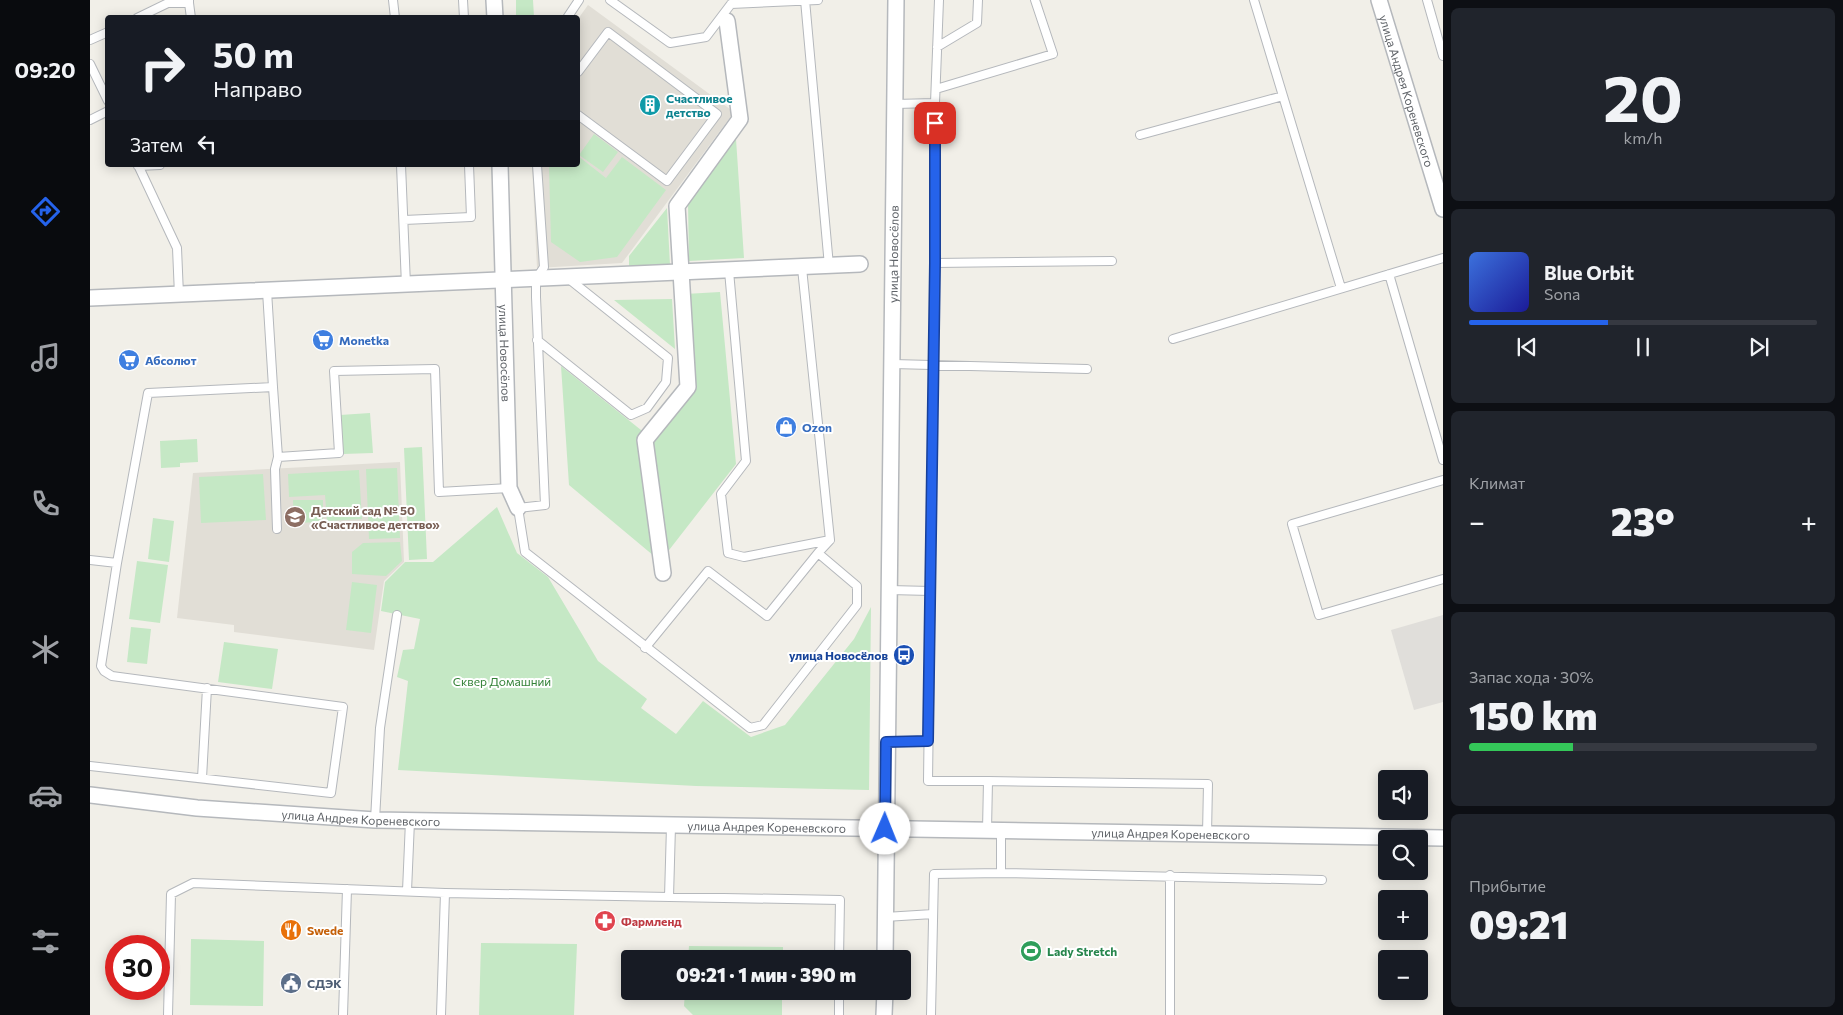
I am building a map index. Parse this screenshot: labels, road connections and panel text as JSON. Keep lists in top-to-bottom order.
{
  "streets": {
    "street": ["улица Андрея Кореневского", "улица Новосёлов"]
  },
  "crossings": [
    ["улица Андрея Кореневского", "улица Новосёлов"]
  ],
  "parks": ["Сквер Домашний"],
  "places": {
    "building": ["Счастливое детство"],
    "supermarket": ["Monetka", "Абсолют"],
    "shop": ["Ozon"],
    "school or university": ["Детский сад № 50 «Счастливое детство»"],
    "bus stop": ["улица Новосёлов"],
    "pharmacy": ["Фармленд"],
    "restaurant": ["Swede"],
    "sports": ["Lady Stretch"],
    "public building": ["СДЭК"]
  },
  "page": {
    "tabs": "09:20",
    "tile": [
      ["20", "km/h"],
      "Климат",
      ["Запас хода · 30%", "150 km"],
      ["Прибытие", "09:21"]
    ],
    "turn": ["50 m", "Направо"],
    "then": "Затем",
    "song": ["Blue Orbit", "Sona"],
    "heat": ["−", "23°", "+"],
    "map_buttons": ["+", "−"],
    "limit": "30",
    "trip": "09:21 · 1 мин · 390 m"
  }
}
